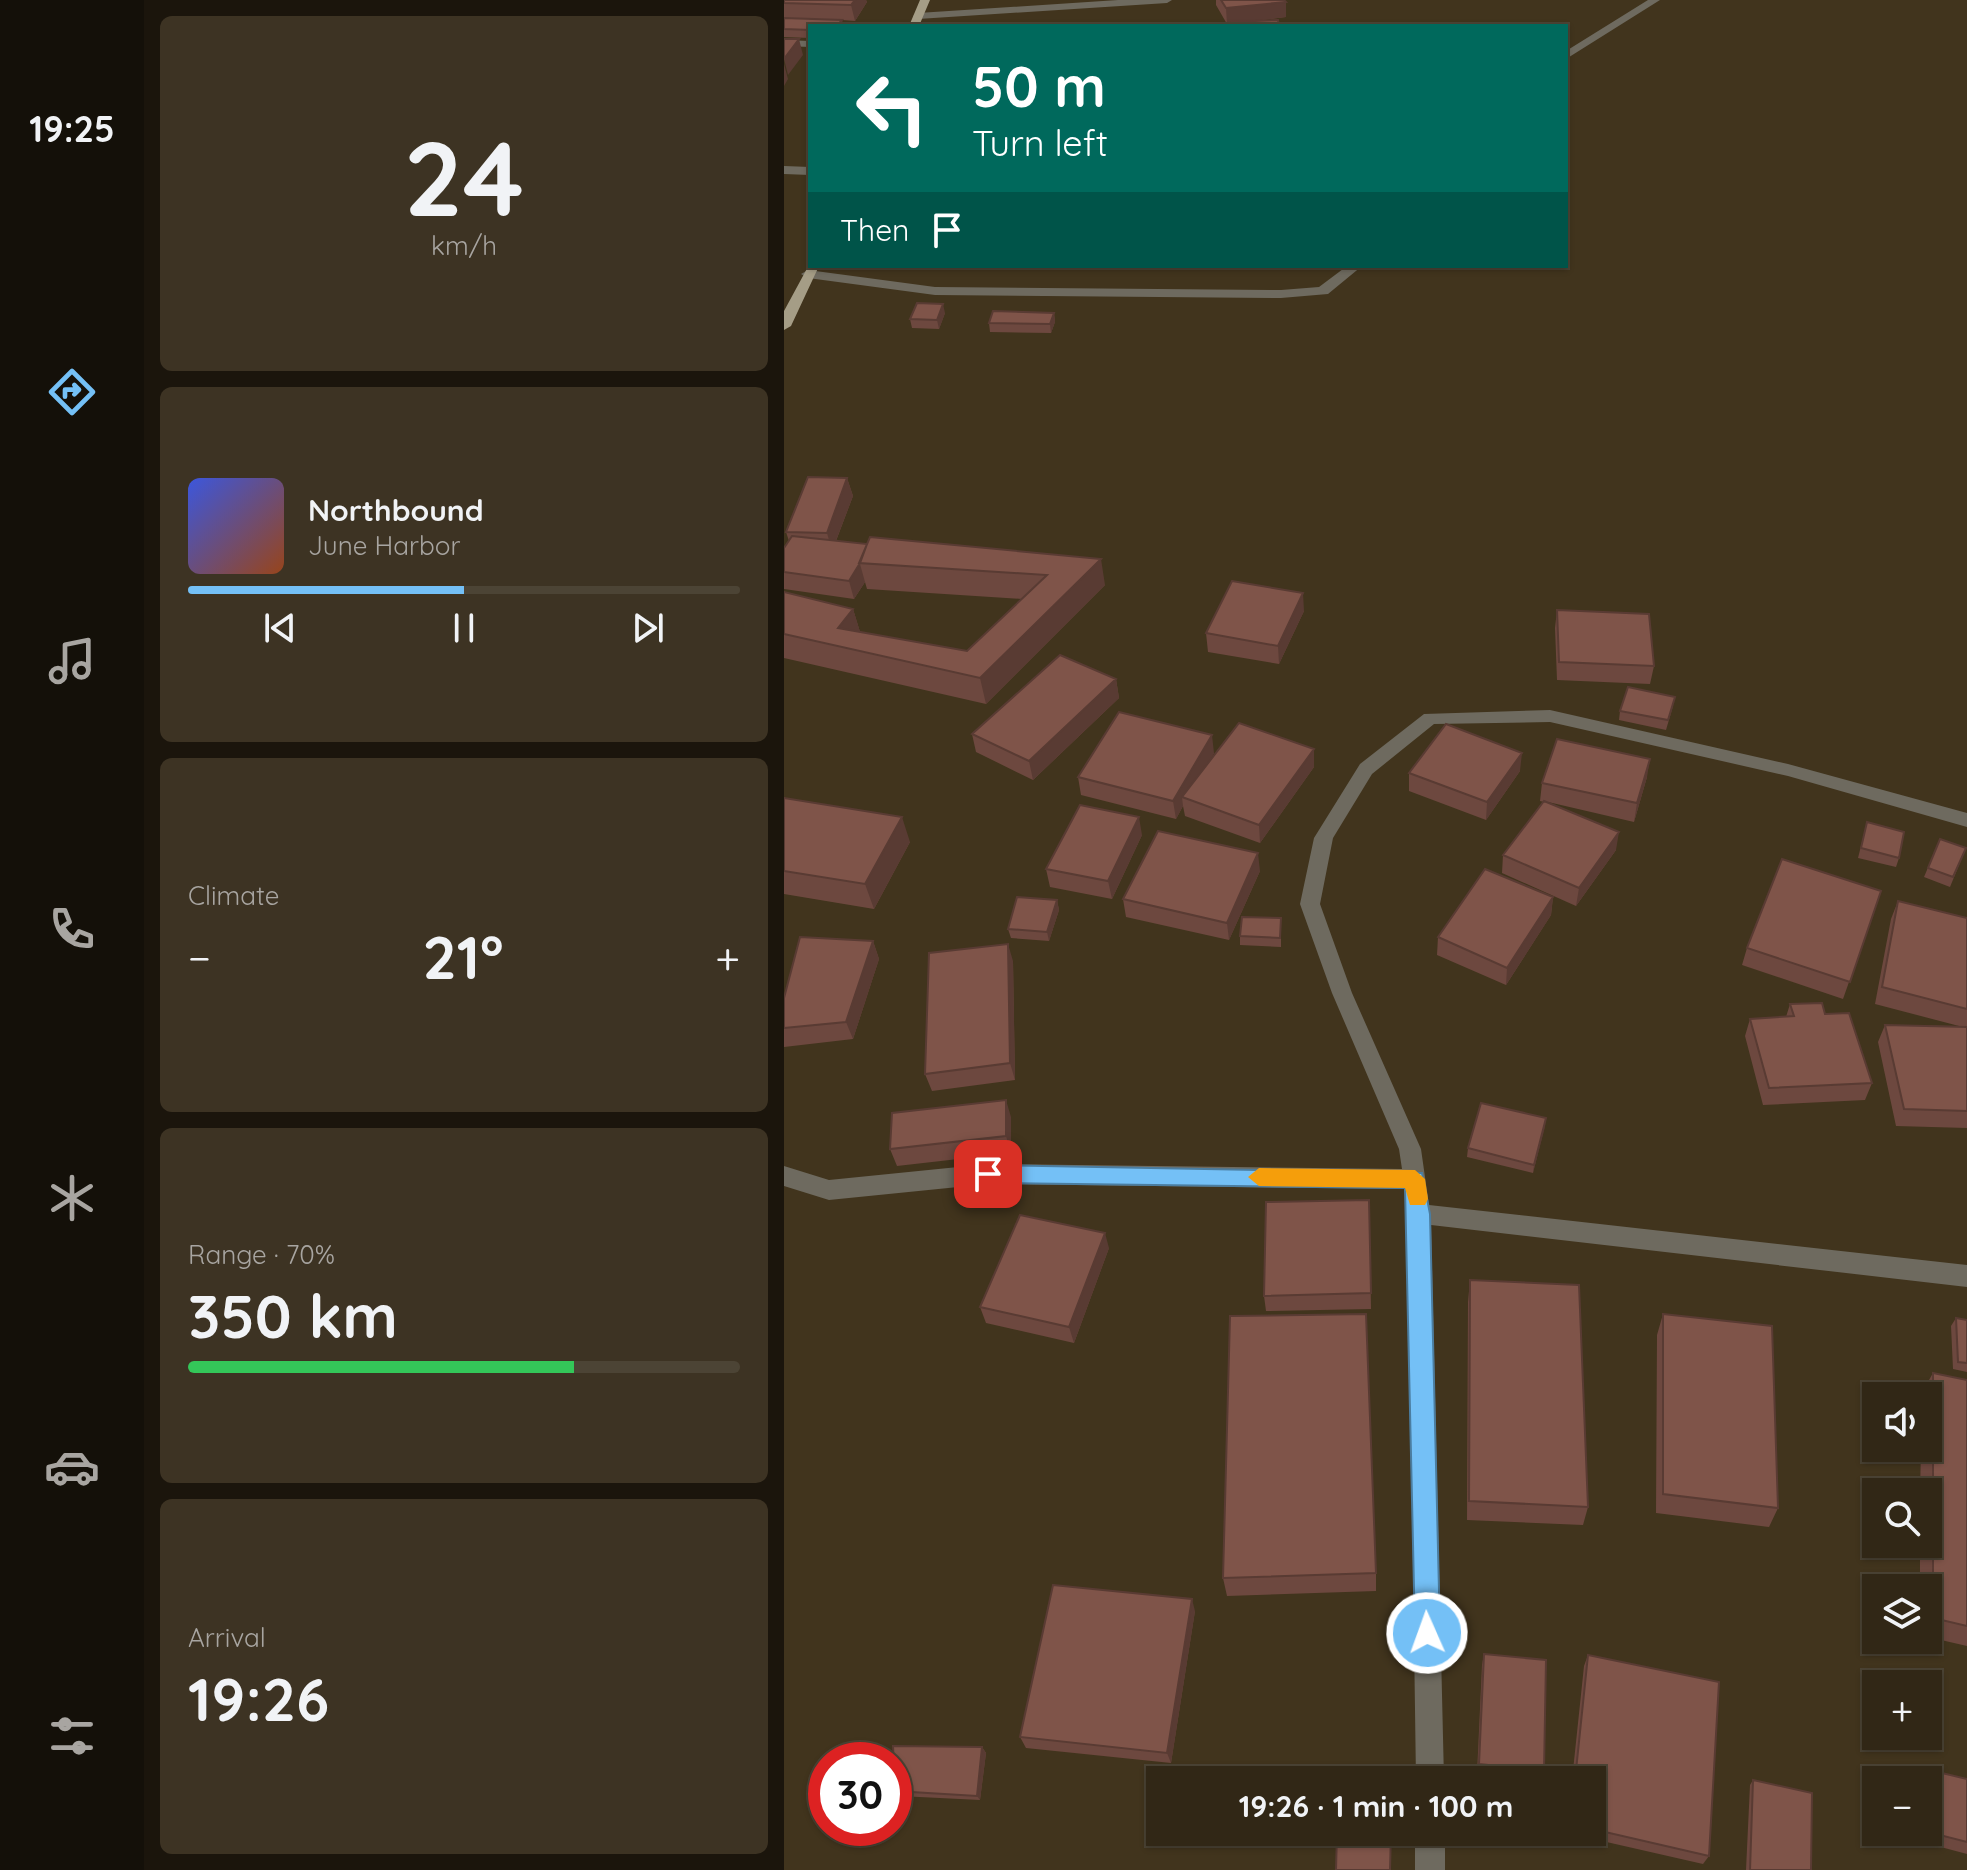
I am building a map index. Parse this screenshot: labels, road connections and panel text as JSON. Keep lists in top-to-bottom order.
{
  "page": {
    "tabs": "19:25",
    "tile": [
      ["24", "km/h"],
      "Climate",
      ["Range · 70%", "350 km"],
      ["Arrival", "19:26"]
    ],
    "turn": ["50 m", "Turn left"],
    "then": "Then",
    "song": ["Northbound", "June Harbor"],
    "heat": ["−", "21°", "+"],
    "map_buttons": ["+", "−"],
    "limit": "30",
    "trip": "19:26 · 1 min · 100 m"
  }
}
